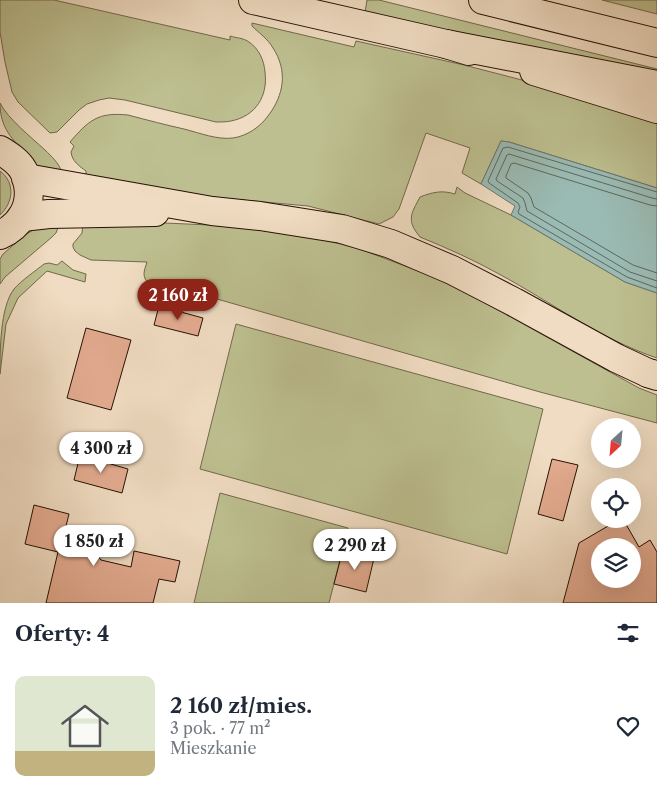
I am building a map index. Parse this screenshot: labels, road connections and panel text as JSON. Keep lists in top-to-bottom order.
{
  "north": "bottom left",
  "page": {
    "price": [
      "2 160 zł",
      "4 300 zł",
      "1 850 zł",
      "2 290 zł"
    ],
    "heading": "Oferty: 4",
    "list": [
      {
        "name": "2 160 zł/mies.",
        "note": "3 pok. · 77 m² · Mieszkanie"
      }
    ]
  }
}
